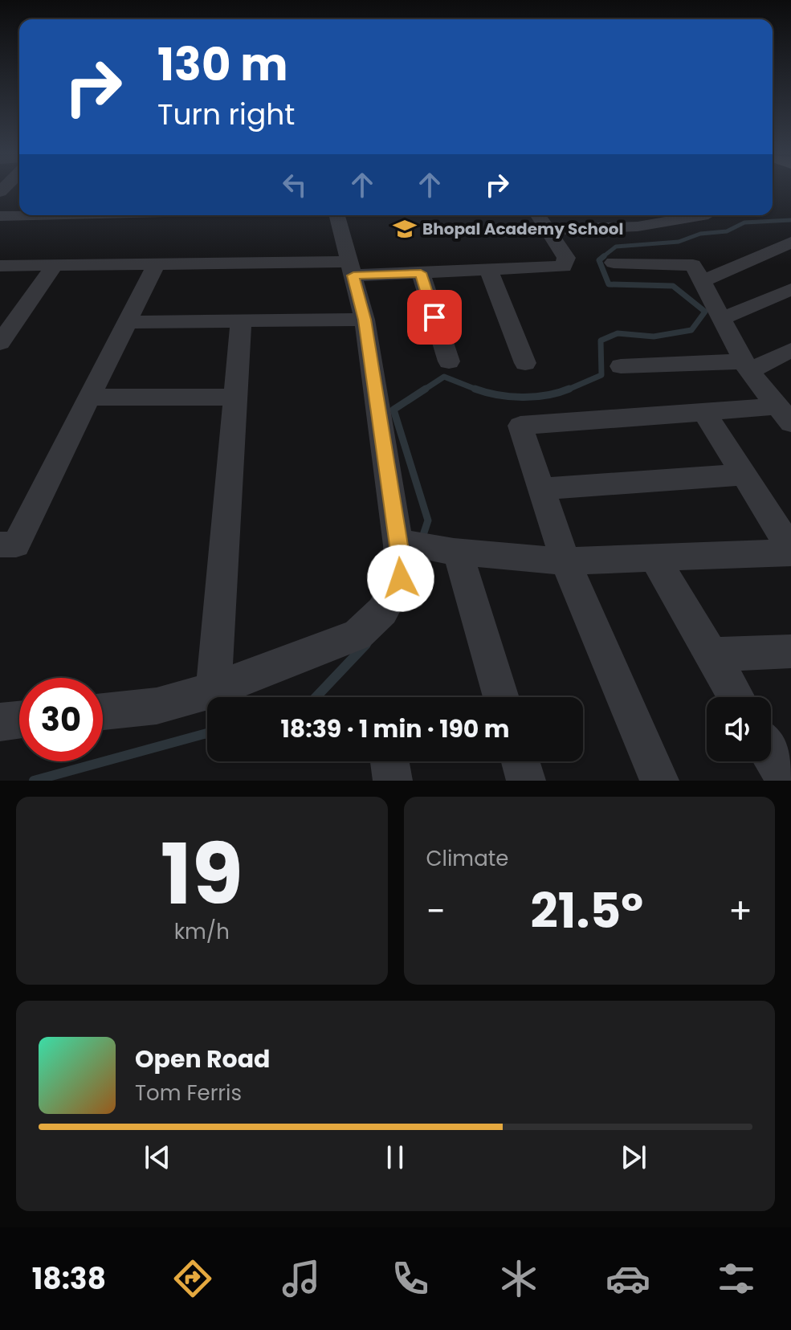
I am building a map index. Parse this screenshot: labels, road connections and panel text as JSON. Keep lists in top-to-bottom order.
{
  "places": {
    "school or university": ["Bhopal Academy School"]
  },
  "page": {
    "turn": ["130 m", "Turn right"],
    "limit": "30",
    "trip": "18:39 · 1 min · 190 m",
    "tile": [
      ["19", "km/h"],
      "Climate"
    ],
    "heat": ["−", "21.5°", "+"],
    "song": ["Open Road", "Tom Ferris"],
    "tabs": "18:38"
  }
}
